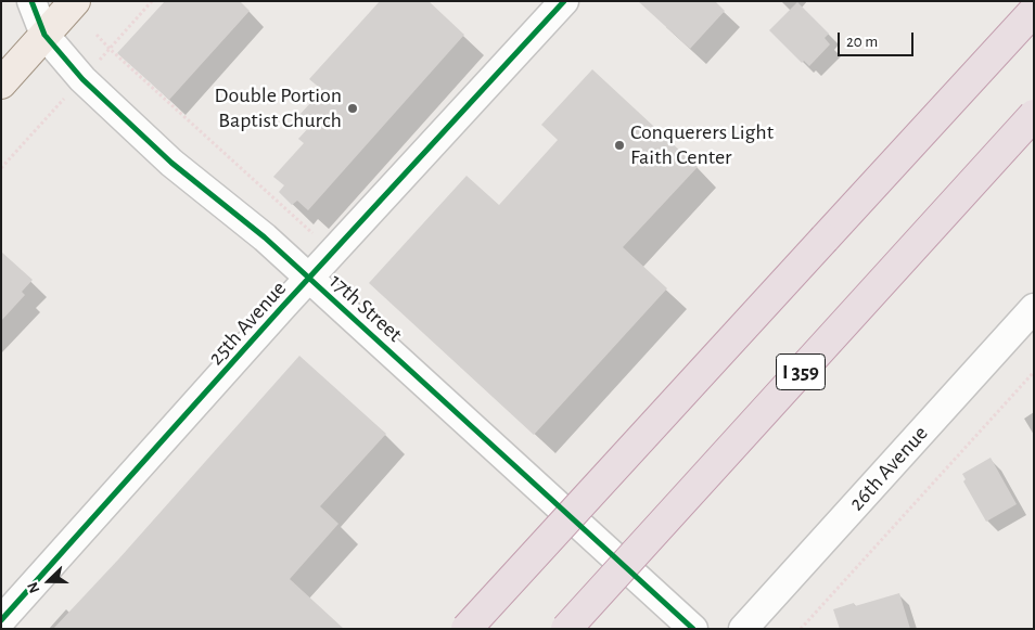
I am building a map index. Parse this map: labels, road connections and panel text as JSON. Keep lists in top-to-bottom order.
{
  "streets": {
    "highway": ["I 359"],
    "street": ["17th Street", "25th Avenue", "26th Avenue"]
  },
  "crossings": [
    ["17th Street", "25th Avenue"]
  ],
  "places": ["Double Portion Baptist Church", "Conquerers Light Faith Center"],
  "scale_bar": "20 m",
  "north": "left"
}
